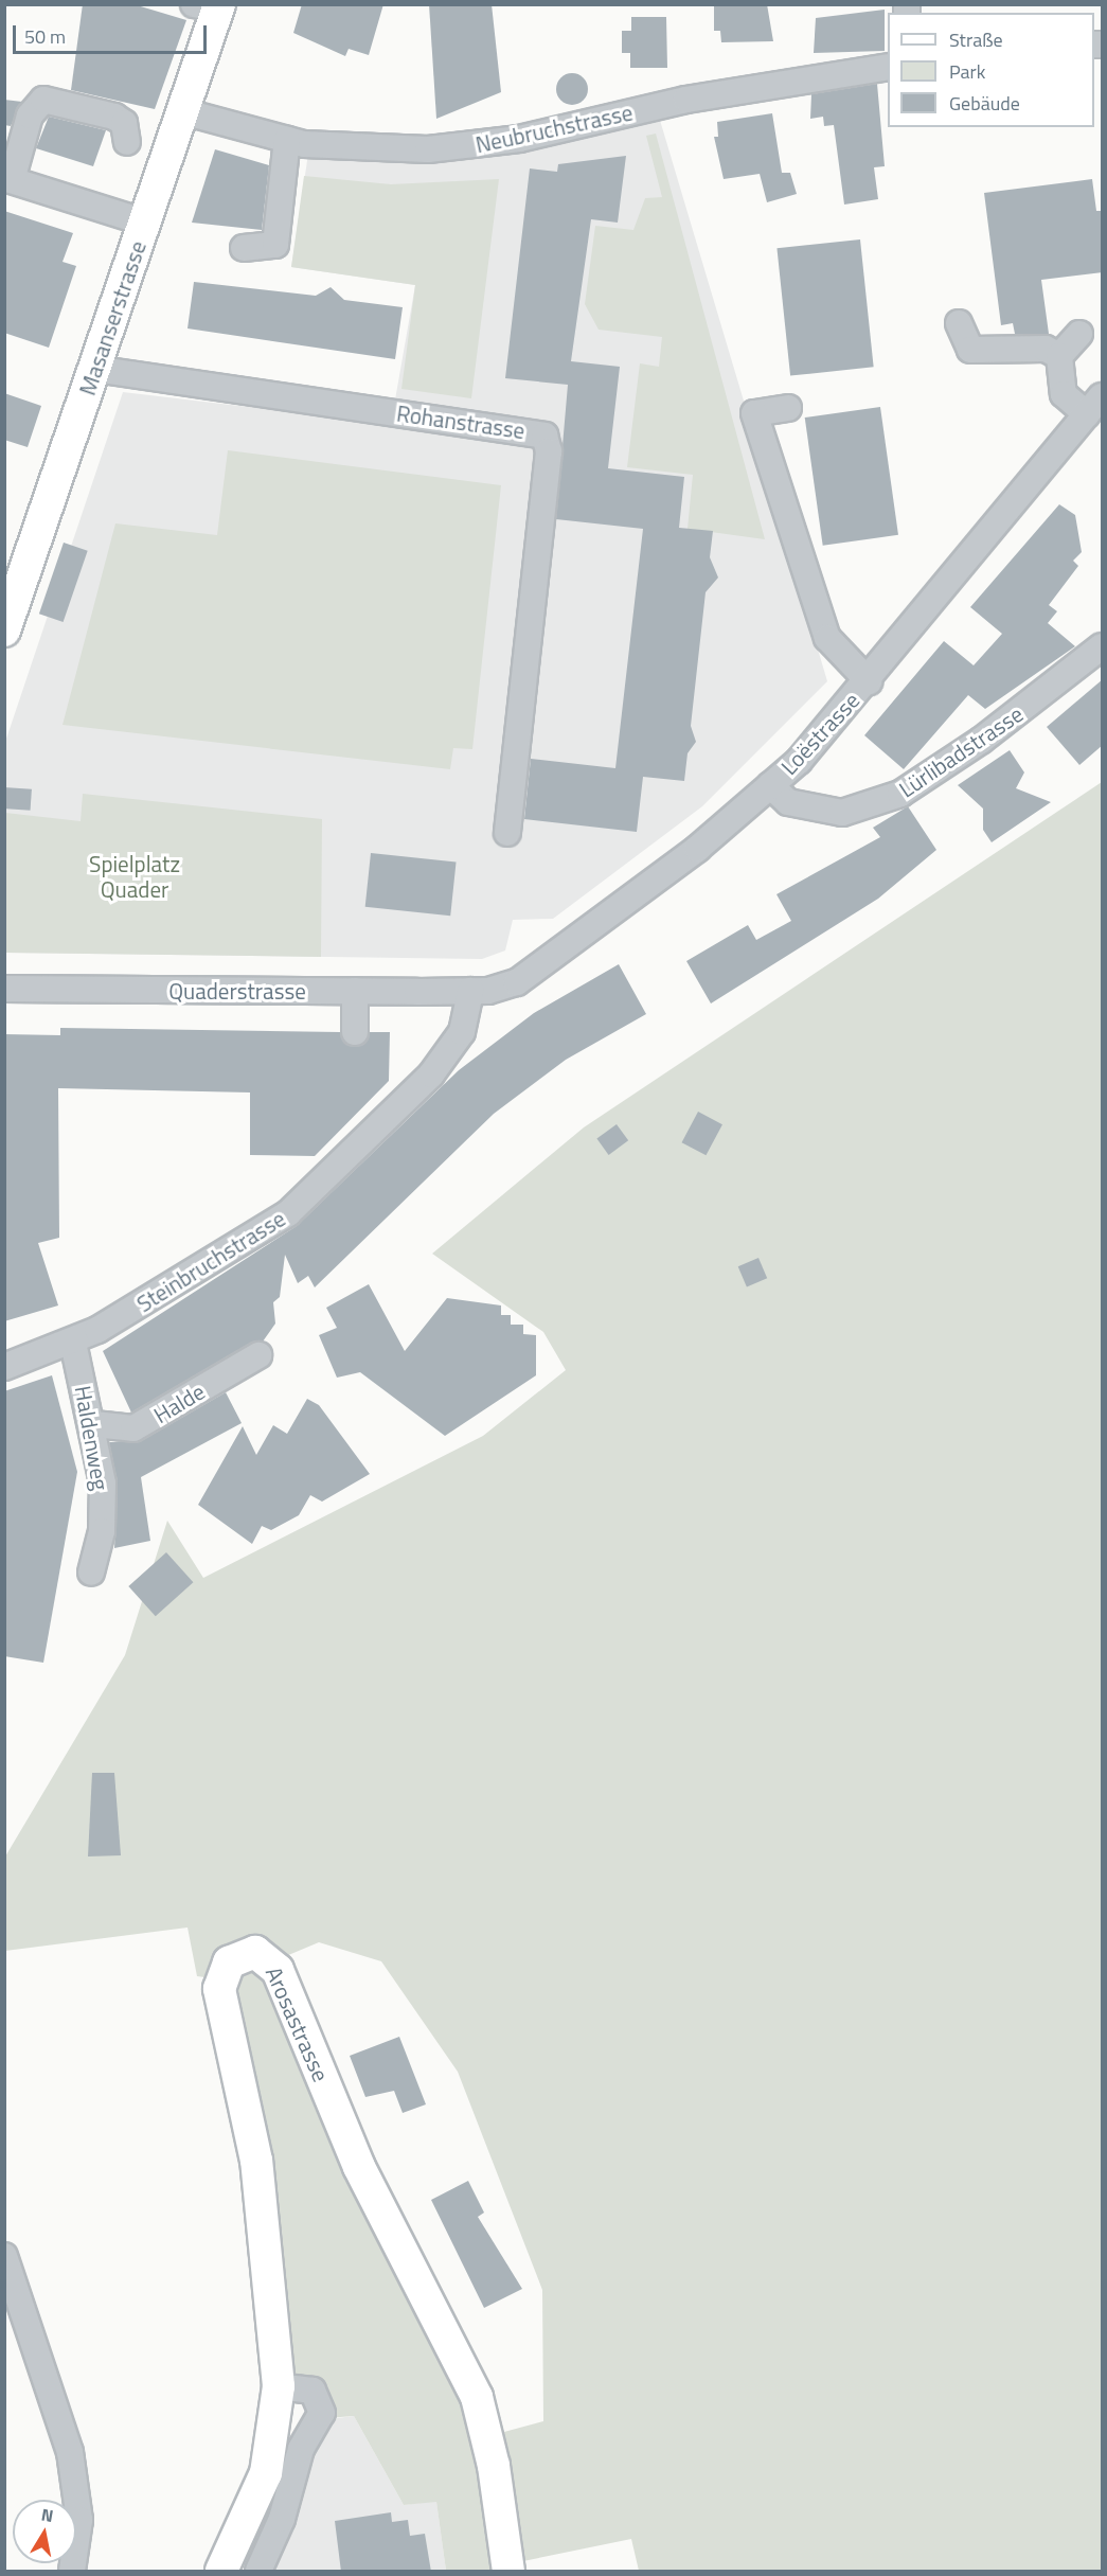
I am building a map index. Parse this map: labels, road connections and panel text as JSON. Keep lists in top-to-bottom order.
{
  "streets": {
    "main road": ["Masanserstrasse", "Arosastrasse"],
    "street": [
      "Neubruchstrasse",
      "Rohanstrasse",
      "Loëstrasse",
      "Lürlibadstrasse",
      "Quaderstrasse",
      "Steinbruchstrasse",
      "Halde",
      "Haldenweg"
    ]
  },
  "crossings": [
    ["Neubruchstrasse", "Masanserstrasse"],
    ["Masanserstrasse", "Rohanstrasse"],
    ["Loëstrasse", "Lürlibadstrasse"],
    ["Loëstrasse", "Quaderstrasse"],
    ["Loëstrasse", "Steinbruchstrasse"],
    ["Quaderstrasse", "Steinbruchstrasse"],
    ["Steinbruchstrasse", "Haldenweg"],
    ["Halde", "Haldenweg"]
  ],
  "parks": ["Spielplatz Quader"],
  "legend": ["Straße", "Park", "Gebäude"],
  "scale_bar": "50 m",
  "north": "top"
}
